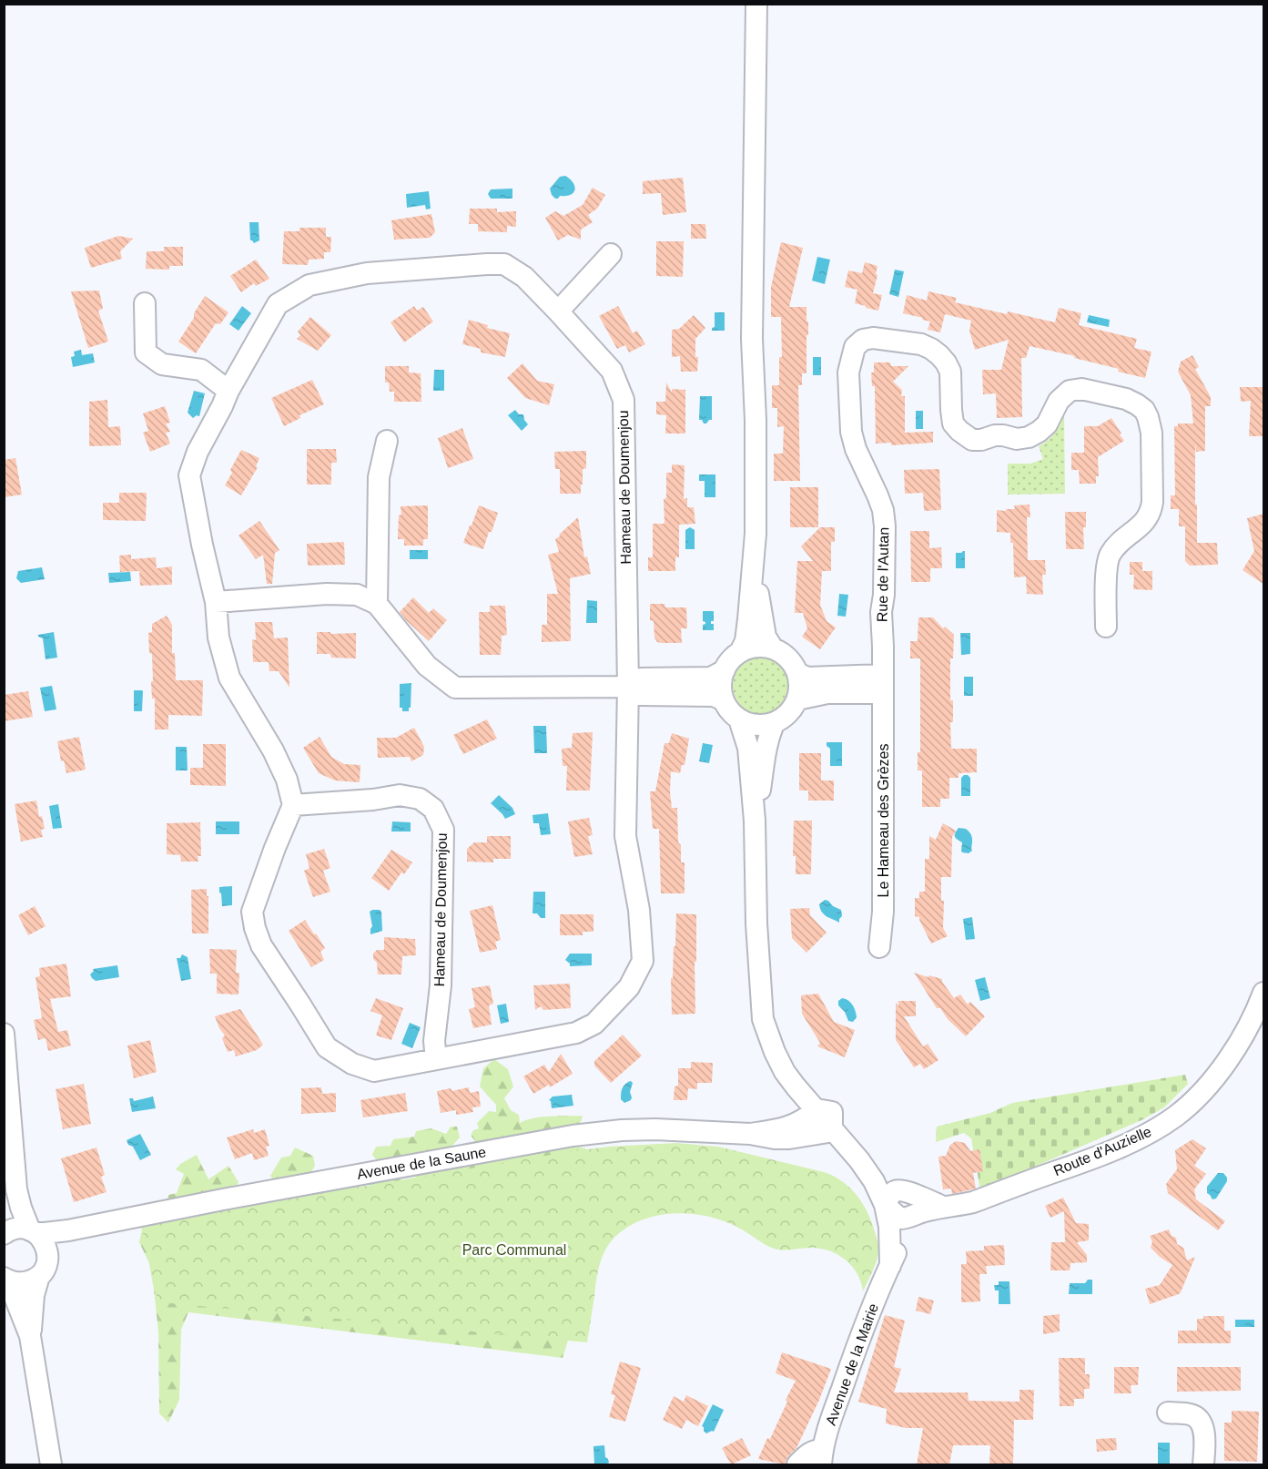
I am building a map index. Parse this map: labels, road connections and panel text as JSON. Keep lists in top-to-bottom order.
{
  "streets": {
    "street": [
      "Hameau de Doumenjou",
      "Rue de l'Autan",
      "Le Hameau des Grèzes",
      "Route d'Auzielle",
      "Avenue de la Saune",
      "Avenue de la Mairie"
    ]
  },
  "crossings": [
    ["Rue de l'Autan", "Le Hameau des Grèzes"],
    ["Route d'Auzielle", "Avenue de la Mairie"],
    ["Avenue de la Saune", "Avenue de la Mairie"]
  ],
  "parks": ["Parc Communal"]
}
